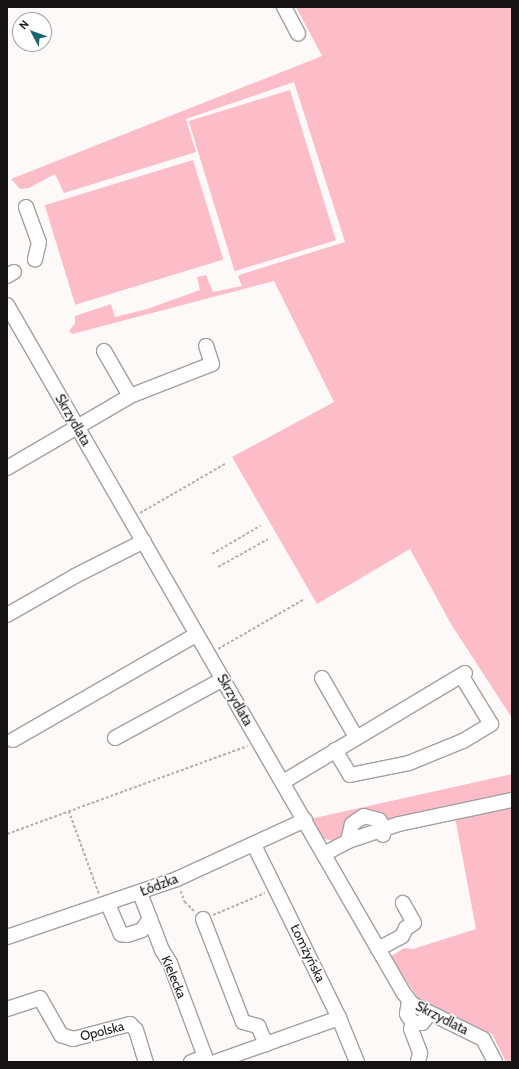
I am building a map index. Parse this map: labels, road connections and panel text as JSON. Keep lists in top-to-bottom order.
{
  "streets": {
    "street": [
      "Skrzydlata",
      "Łódzka",
      "Łomżyńska",
      "Kielecka",
      "Opolska"
    ]
  },
  "crossings": [
    ["Skrzydlata", "Łódzka"],
    ["Łódzka", "Łomżyńska"],
    ["Łódzka", "Kielecka"]
  ],
  "north": "top left"
}
